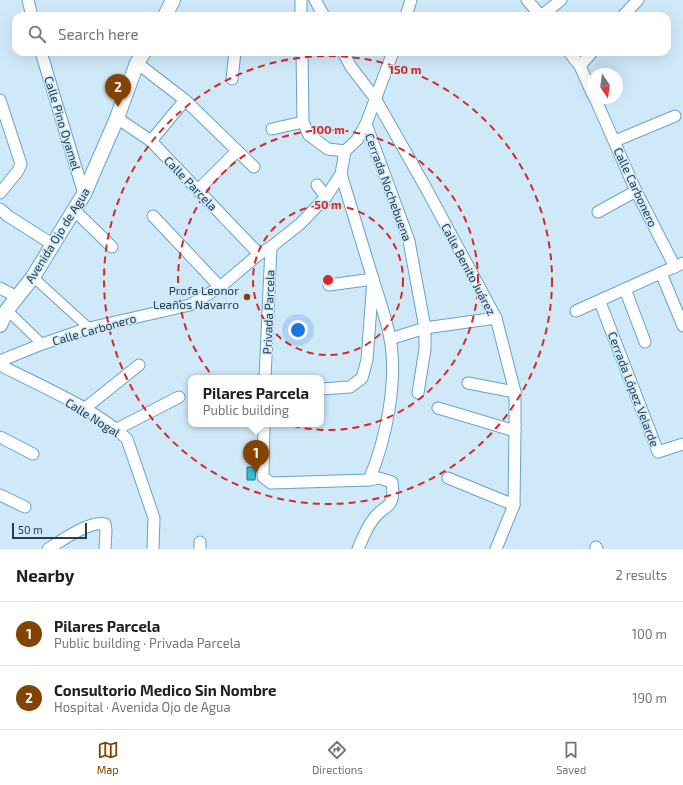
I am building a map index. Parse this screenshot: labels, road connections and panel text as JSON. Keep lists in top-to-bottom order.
{
  "streets": {
    "street": [
      "Calle Pino Oyamel",
      "Calle Parcela",
      "Cerrada Nochebuena",
      "Calle Carbonero",
      "Avenida Ojo de Agua",
      "Calle Benito Juárez",
      "Privada Parcela",
      "Cerrada López Velarde",
      "Calle Nogal"
    ]
  },
  "crossings": [
    ["Calle Pino Oyamel", "Avenida Ojo de Agua"],
    ["Calle Parcela", "Calle Carbonero"],
    ["Calle Parcela", "Avenida Ojo de Agua"],
    ["Calle Carbonero", "Privada Parcela"]
  ],
  "places": ["Profa Leonor Leaños Navarro"],
  "scale_bar": "50 m",
  "north": "bottom",
  "page": {
    "search": "Search here",
    "pins": ["2", "1"],
    "popup": ["Pilares Parcela", "Public building"],
    "scale": "50 m",
    "heading": ["Nearby", "2 results"],
    "list": [
      {
        "mark": "1",
        "name": "Pilares Parcela",
        "note": "Public building · Privada Parcela",
        "value": "100 m"
      },
      {
        "mark": "2",
        "name": "Consultorio Medico Sin Nombre",
        "note": "Hospital · Avenida Ojo de Agua",
        "value": "190 m"
      }
    ],
    "nav": ["Map", "Directions", "Saved"]
  },
  "rings": ["150 m", "100 m", "50 m"]
}
